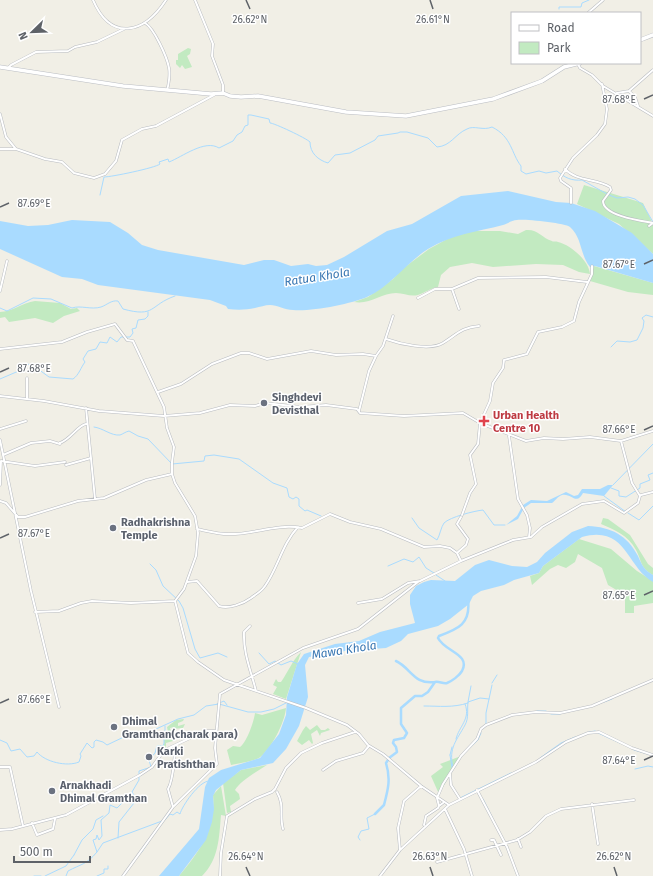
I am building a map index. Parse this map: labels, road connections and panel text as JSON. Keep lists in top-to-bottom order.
{
  "water": ["Ratua Khola", "Mawa Khola"],
  "places": {
    "other": [
      "Singhdevi Devisthal",
      "Radhakrishna Temple",
      "Dhimal Gramthan(charak para)",
      "Karki Pratishthan",
      "Arnakhadi Dhimal Gramthan"
    ],
    "health": ["Urban Health Centre 10"]
  },
  "legend": ["Road", "Park"],
  "scale_bar": "500 m",
  "north": "bottom left",
  "coordinates": [
    "26.62°N",
    "26.61°N",
    "87.68°E",
    "87.69°E",
    "87.67°E",
    "87.66°E",
    "87.65°E",
    "87.64°E",
    "26.64°N",
    "26.63°N"
  ]
}
